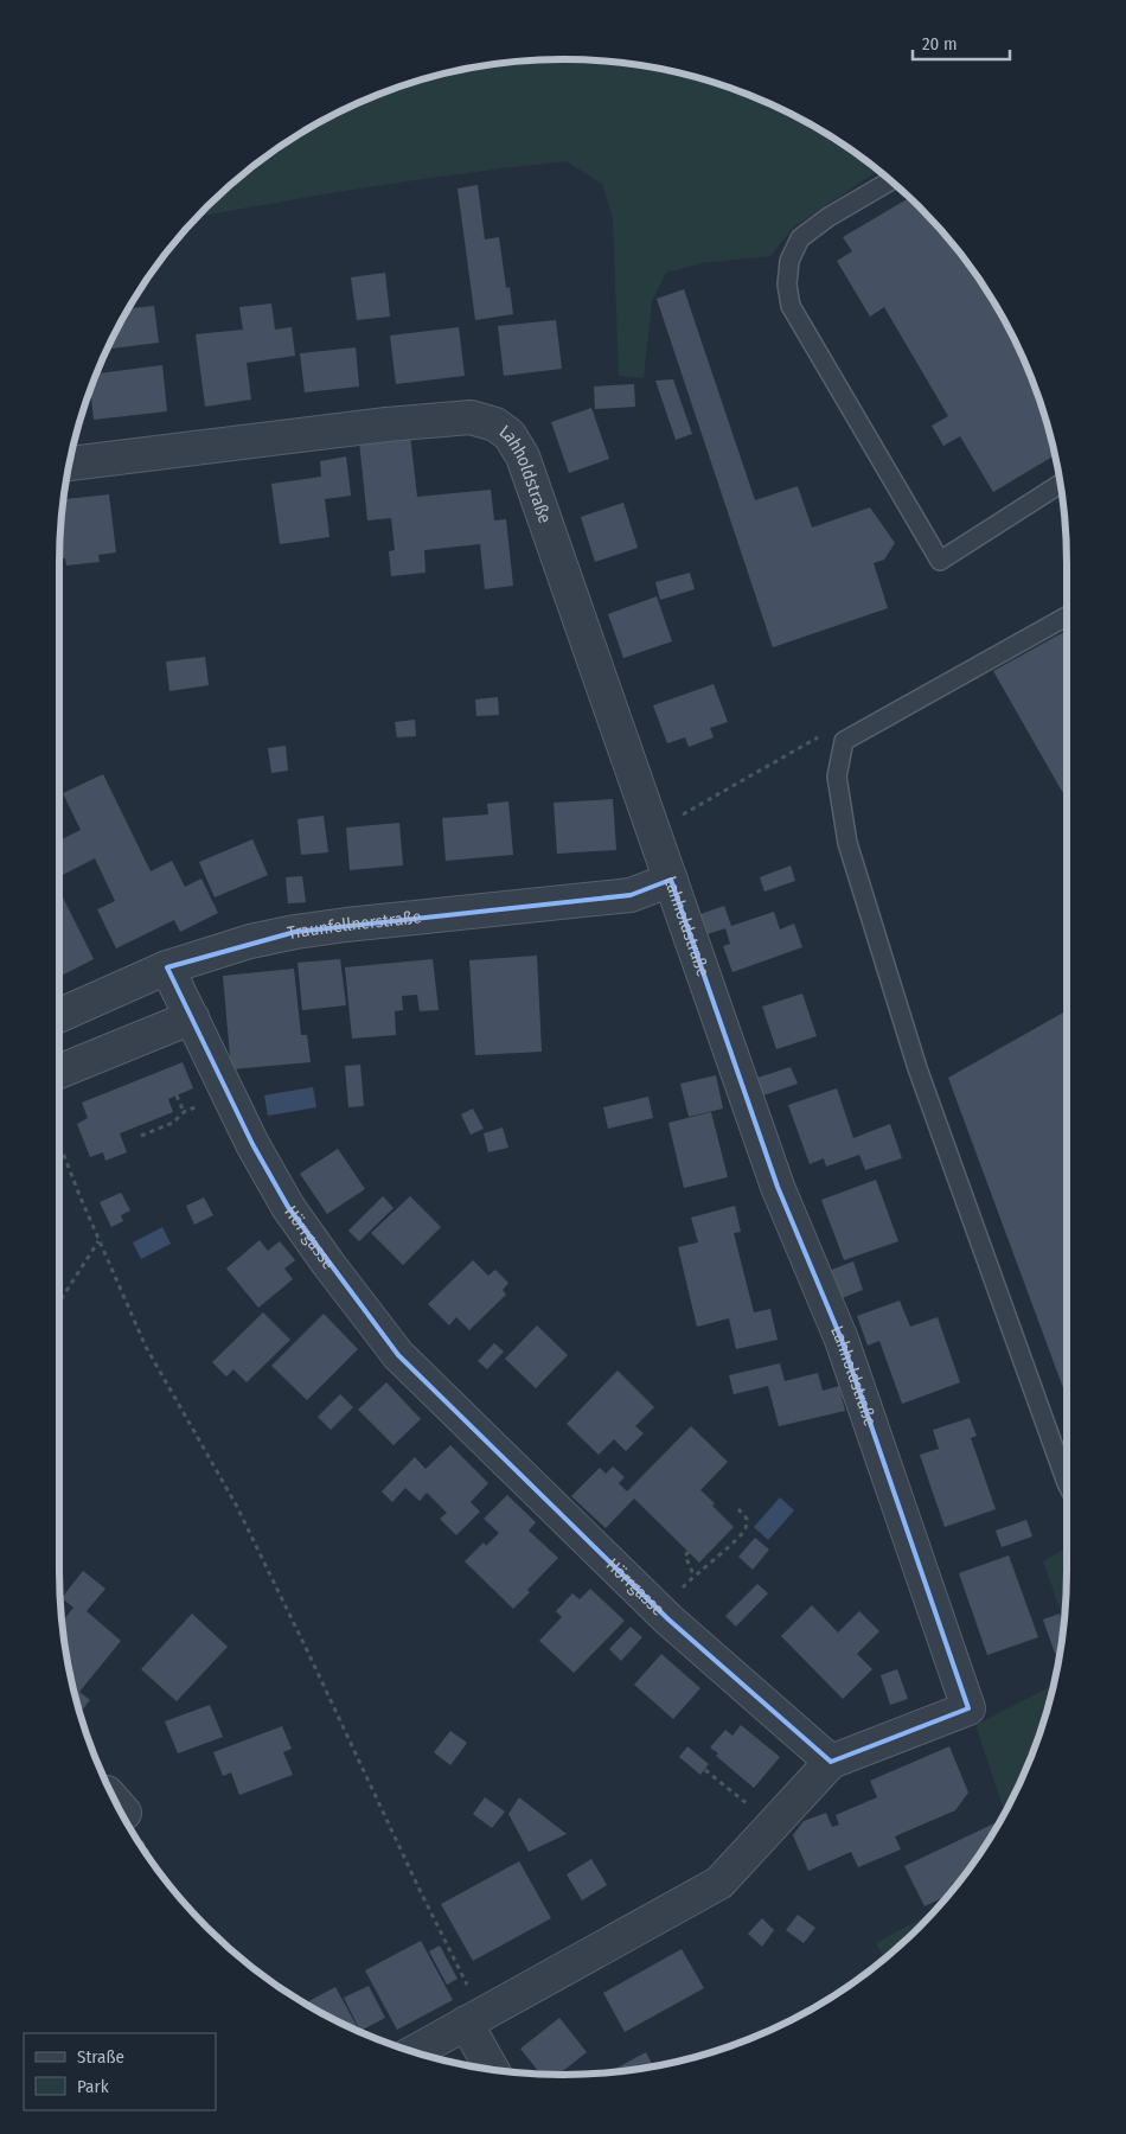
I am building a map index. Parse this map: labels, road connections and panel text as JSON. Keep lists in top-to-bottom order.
{
  "streets": {
    "street": ["Lahholdstraße", "Traunfellnerstraße", "Hörrgasse"]
  },
  "crossings": [
    ["Lahholdstraße", "Traunfellnerstraße"],
    ["Lahholdstraße", "Hörrgasse"],
    ["Traunfellnerstraße", "Hörrgasse"]
  ],
  "legend": ["Straße", "Park"],
  "scale_bar": "20 m"
}
